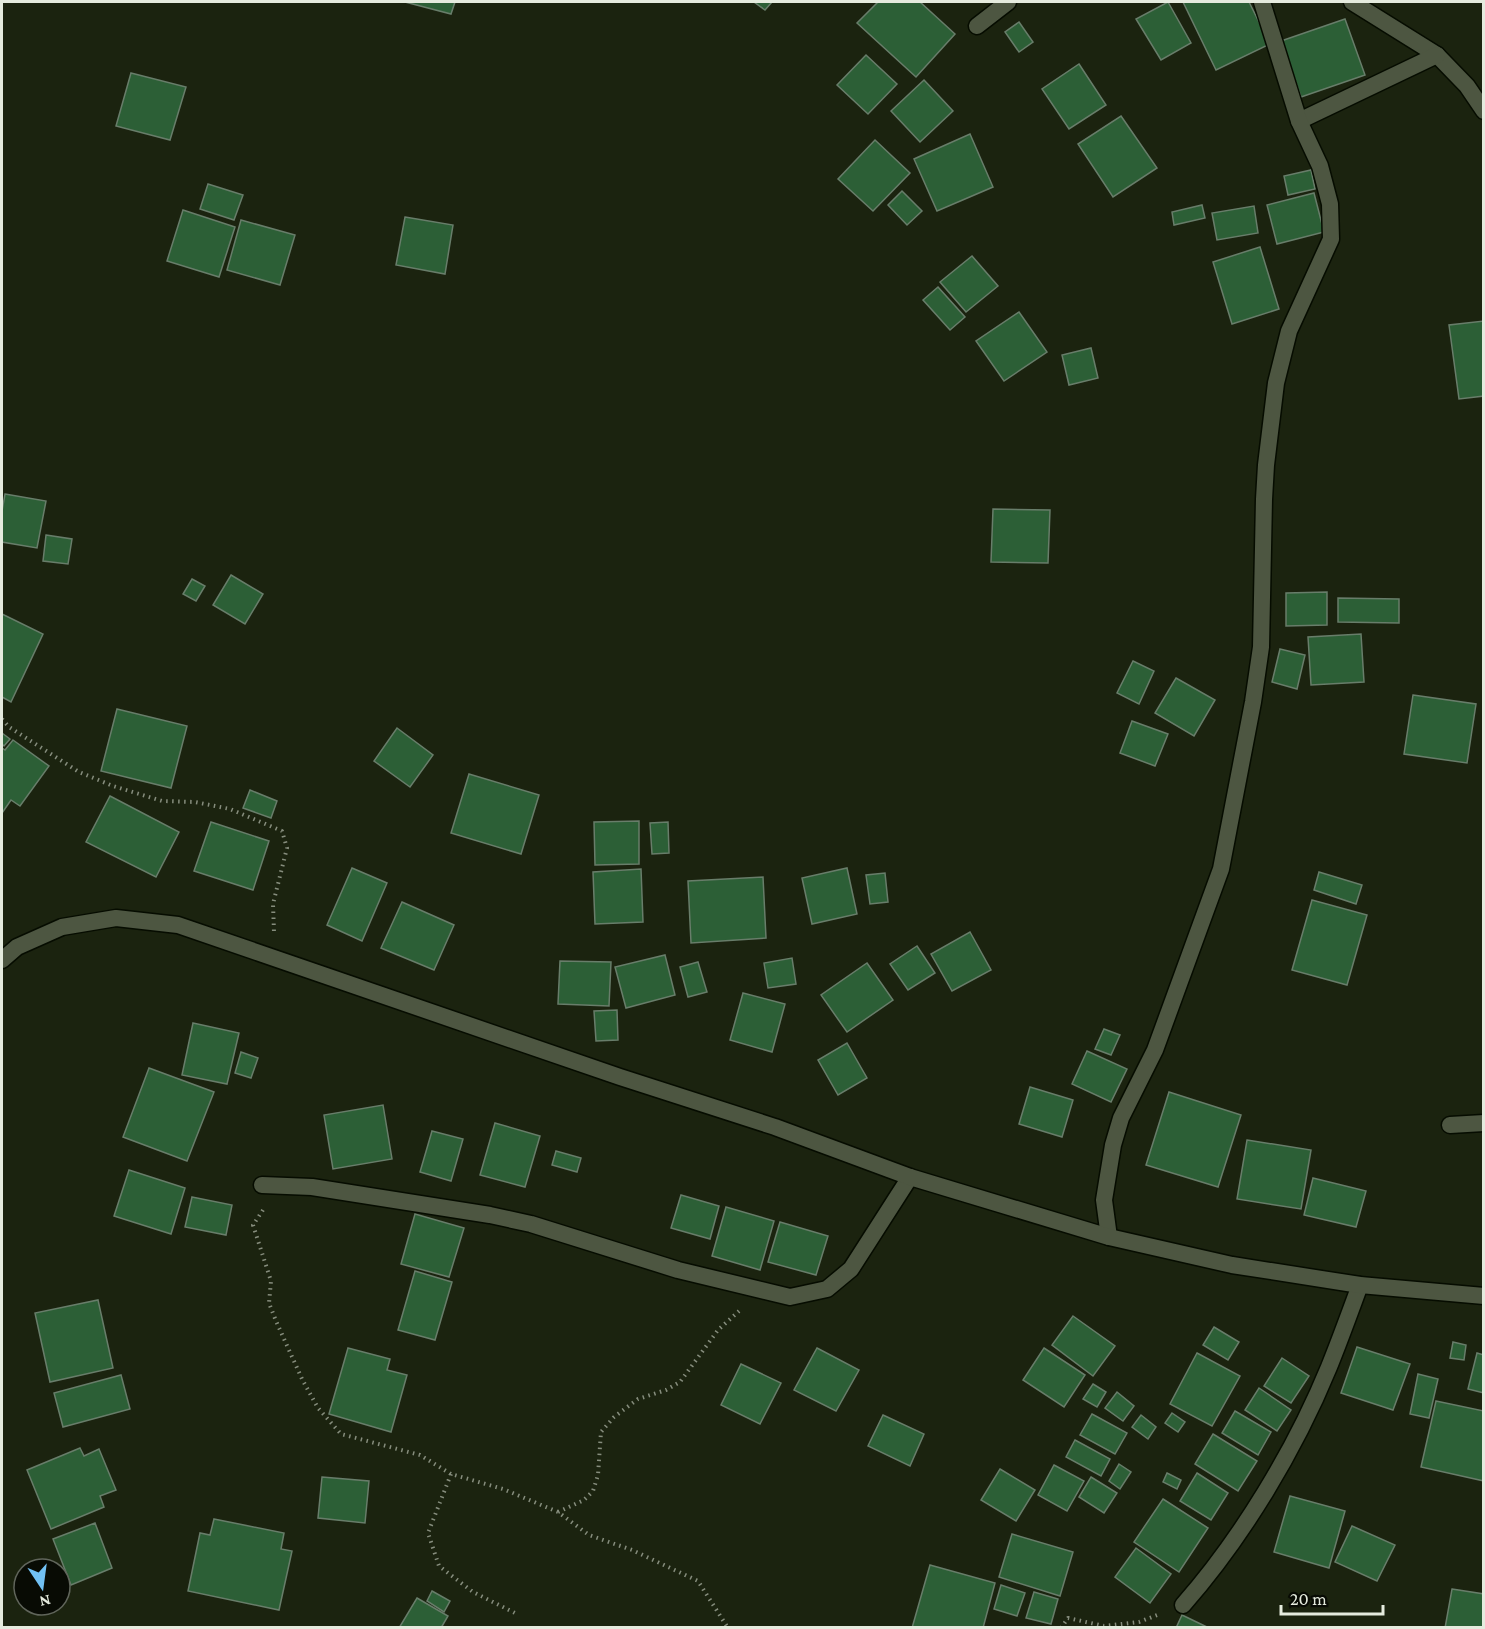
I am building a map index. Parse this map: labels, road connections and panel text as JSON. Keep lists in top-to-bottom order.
{
  "scale_bar": "20 m",
  "north": "bottom"
}
